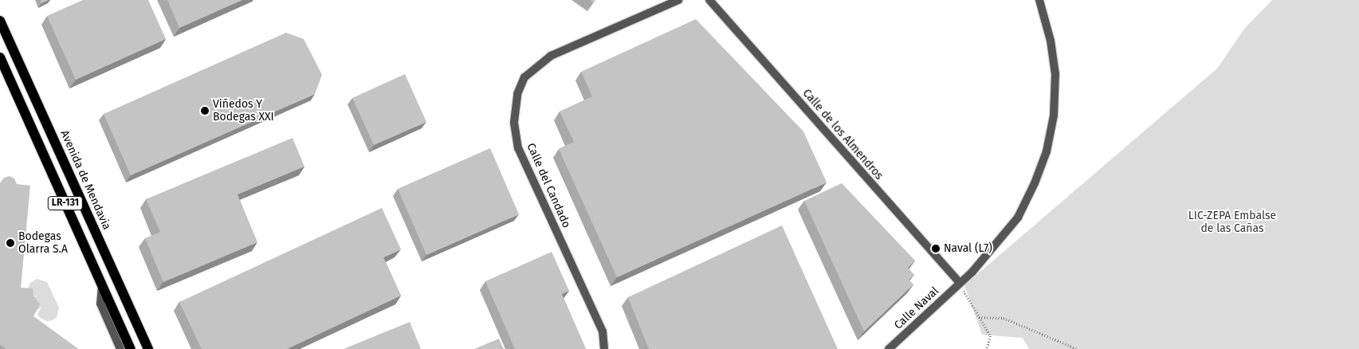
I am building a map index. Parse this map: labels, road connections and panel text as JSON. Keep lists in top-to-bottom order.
{
  "streets": {
    "main road": ["Avenida de Mendavia", "LR-131"],
    "street": ["Calle de los Almendros", "Calle del Candado", "Calle Naval"]
  },
  "crossings": [
    ["Calle de los Almendros", "Calle Naval"]
  ],
  "parks": ["LIC-ZEPA Embalse de las Cañas"],
  "places": ["Viñedos Y Bodegas XXI", "Bodegas Olarra S.A", "Naval (L7)"]
}
